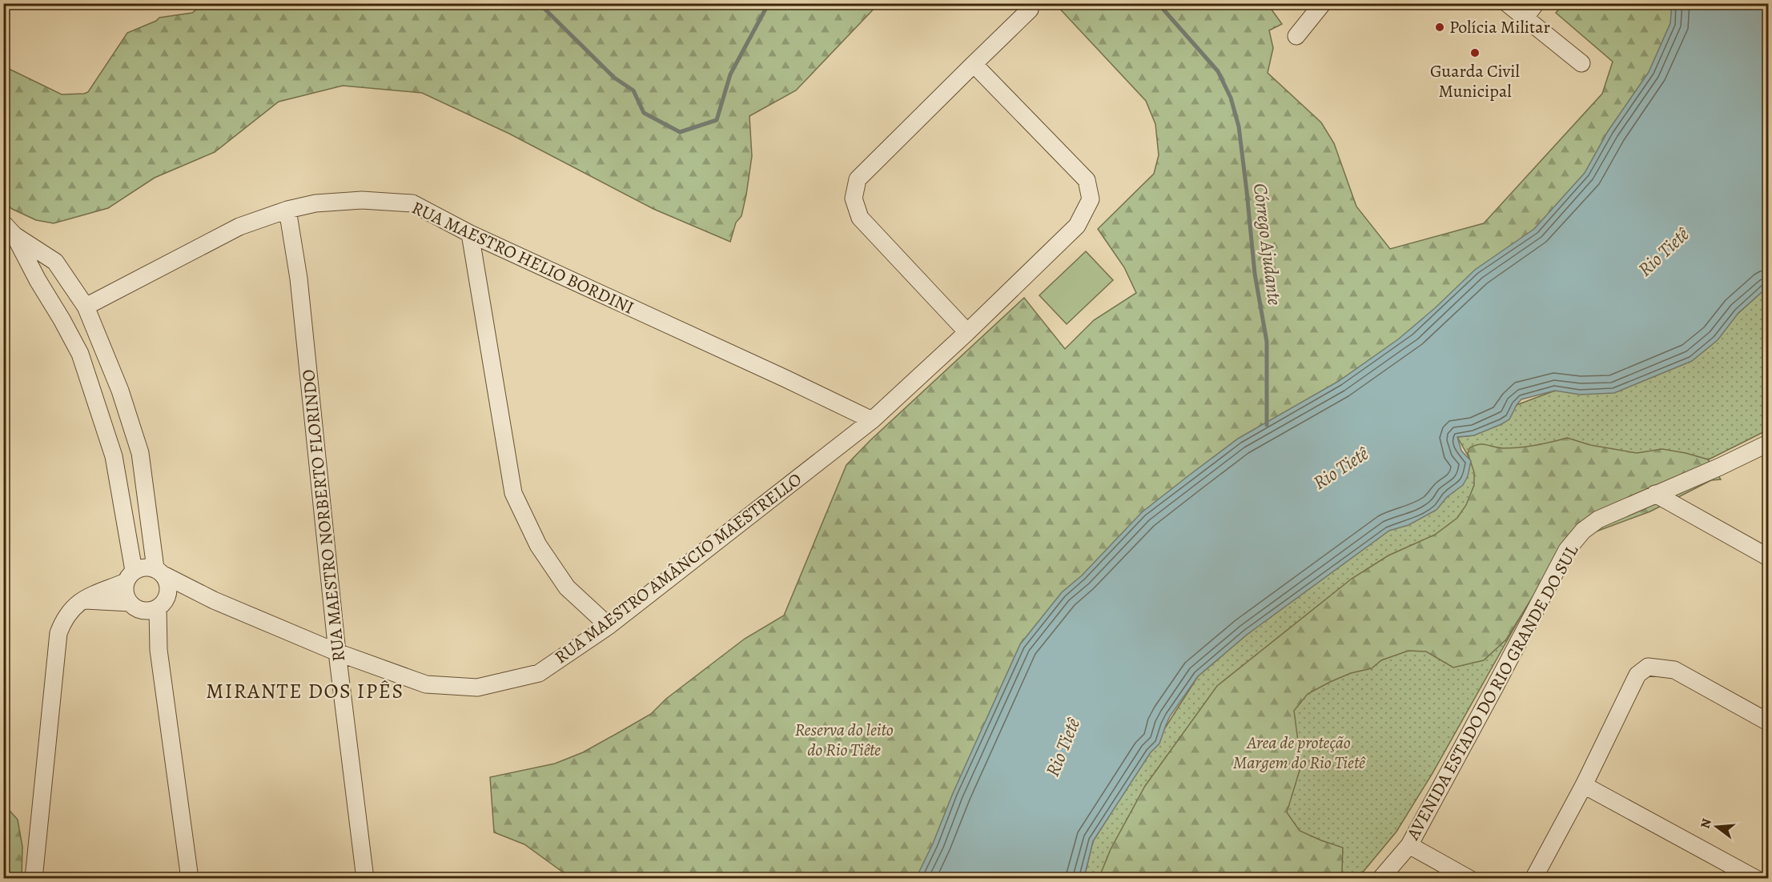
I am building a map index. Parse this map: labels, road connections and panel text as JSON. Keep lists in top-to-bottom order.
{
  "streets": {
    "street": [
      "RUA MAESTRO HELIO BORDINI",
      "RUA MAESTRO NORBERTO FLORINDO",
      "RUA MAESTRO AMÂNCIO MAESTRELLO",
      "AVENIDA ESTADO DO RIO GRANDE DO SUL"
    ]
  },
  "crossings": [
    ["RUA MAESTRO HELIO BORDINI", "RUA MAESTRO NORBERTO FLORINDO"],
    ["RUA MAESTRO HELIO BORDINI", "RUA MAESTRO AMÂNCIO MAESTRELLO"],
    ["RUA MAESTRO NORBERTO FLORINDO", "RUA MAESTRO AMÂNCIO MAESTRELLO"]
  ],
  "districts": ["MIRANTE DOS IPÊS"],
  "water": ["Córrego Ajudante", "Rio Tietê"],
  "parks": ["Reserva do leito do Rio Tiête", "Area de proteção Margem do Rio Tietê"],
  "places": ["Polícia Militar", "Guarda Civil Municipal"],
  "north": "left"
}
